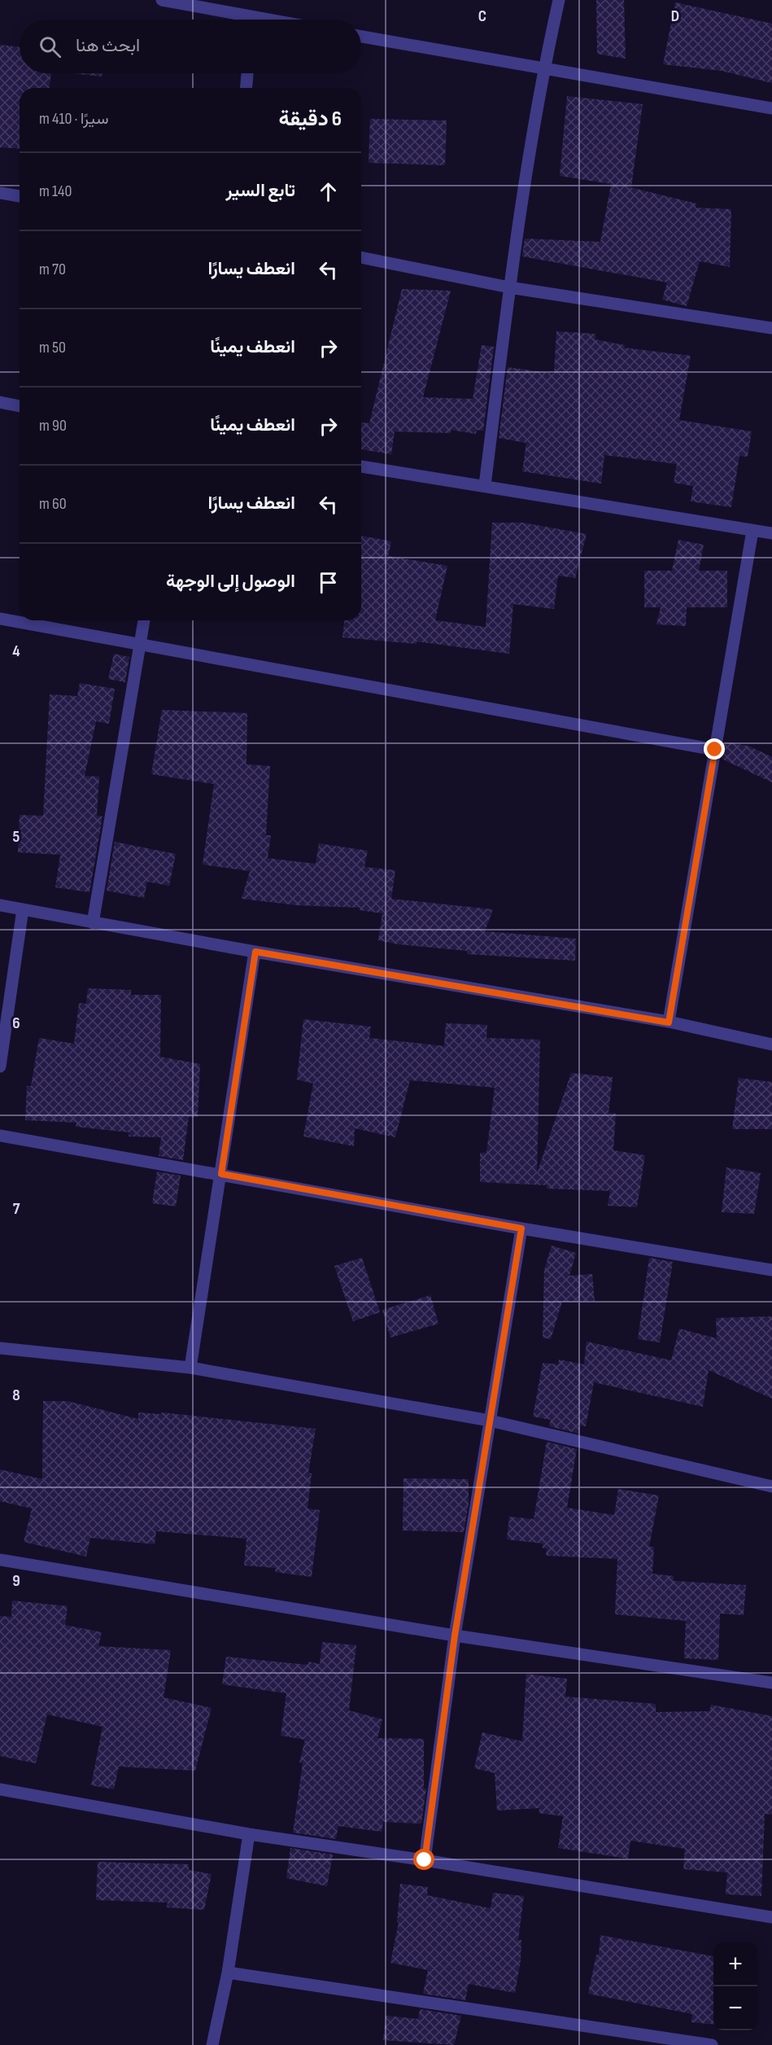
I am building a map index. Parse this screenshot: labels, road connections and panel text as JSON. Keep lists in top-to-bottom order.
{
  "page": {
    "search": "ابحث هنا",
    "heading": ["6 دقيقة", "سيرًا · 410 m"],
    "list": [
      ["تابع السير", "140 m"],
      ["انعطف يسارًا", "70 m"],
      ["انعطف يمينًا", "50 m"],
      ["انعطف يمينًا", "90 m"],
      ["انعطف يسارًا", "60 m"],
      "الوصول إلى الوجهة"
    ],
    "map_buttons": ["+", "−"]
  },
  "grid": {
    "columns": ["C", "D"],
    "rows": [
      "4",
      "5",
      "6",
      "7",
      "8",
      "9"
    ]
  }
}
